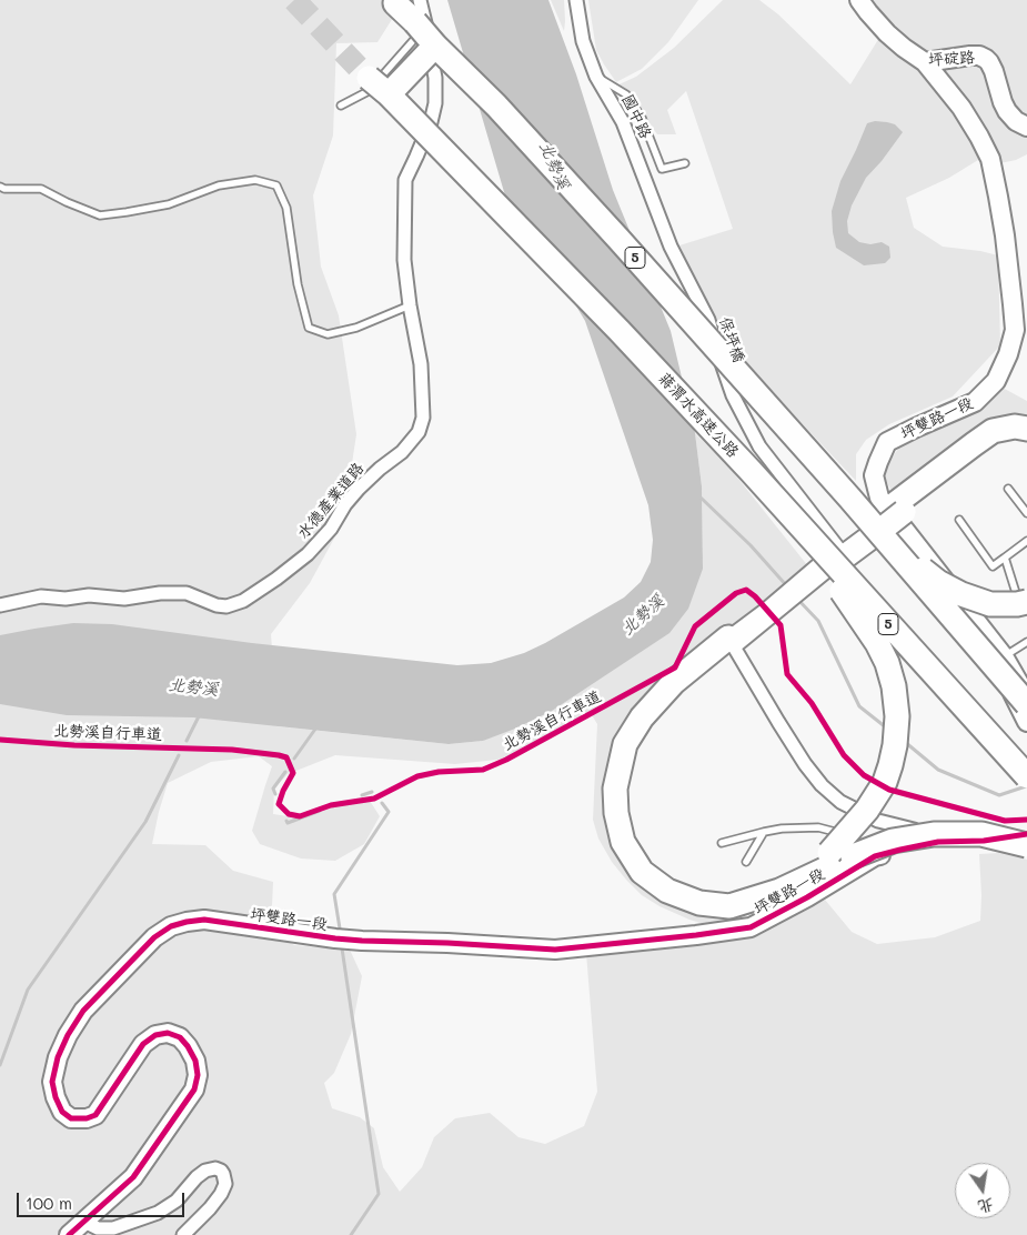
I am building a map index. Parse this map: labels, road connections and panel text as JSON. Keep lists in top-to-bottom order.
{
  "streets": {
    "highway": ["5", "蔣渭水高速公路"],
    "street": [
      "坪碇路",
      "國中路",
      "保坪橋",
      "坪雙路一段",
      "水德產業道路"
    ],
    "cycle path": ["北勢溪自行車道"]
  },
  "crossings": [
    ["坪碇路", "坪雙路一段"],
    ["國中路", "保坪橋"],
    ["5", "水德產業道路"]
  ],
  "water": ["北勢溪"],
  "scale_bar": "100 m",
  "north": "bottom"
}
